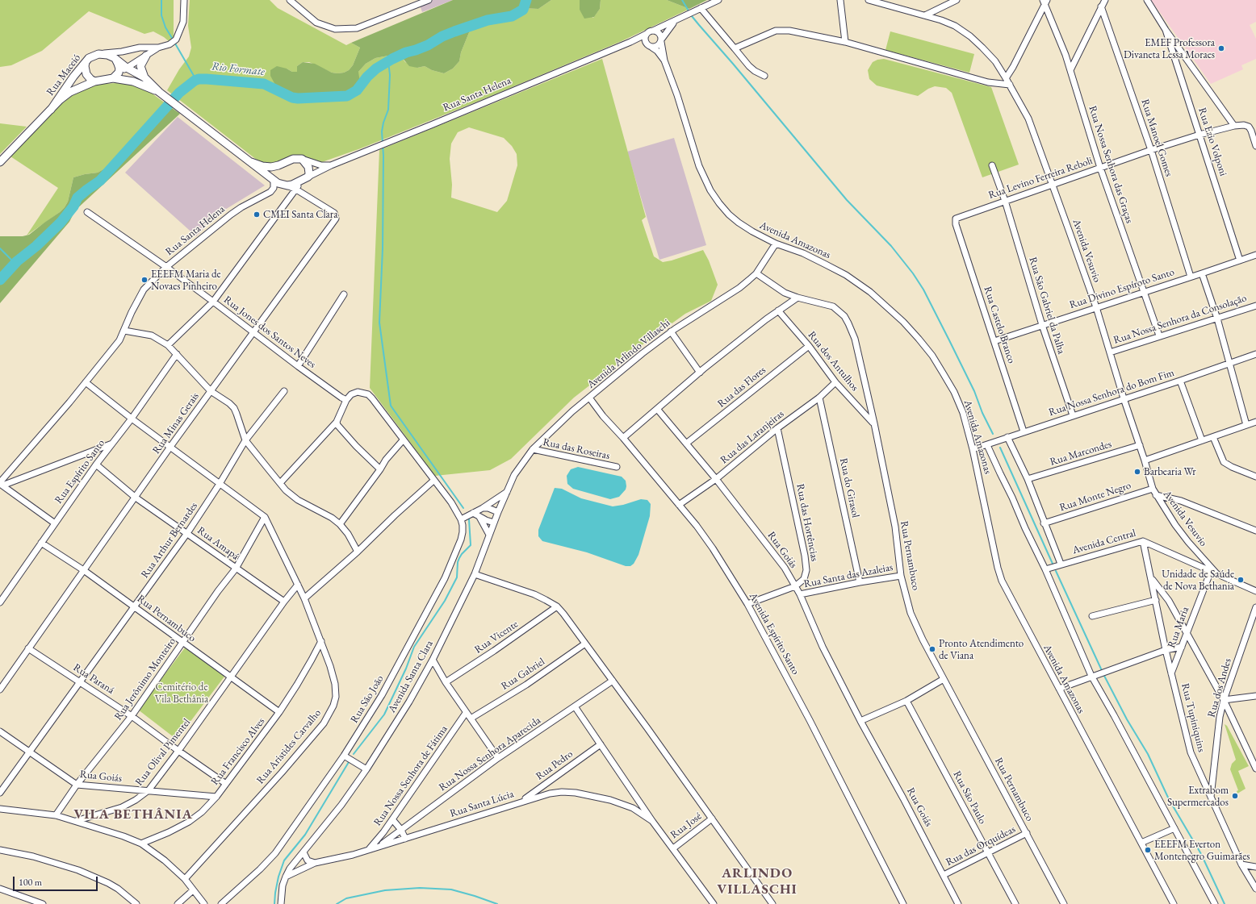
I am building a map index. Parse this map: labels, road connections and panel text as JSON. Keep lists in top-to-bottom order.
{
  "streets": {
    "main road": ["Rua Maceió", "Rua Santa Helena"],
    "street": [
      "Rua Manoel Gomes",
      "Rua Ezio Volponi",
      "Rua Nossa Senhora das Graças",
      "Rua Levino Ferreira Reboli",
      "Avenida Amazonas",
      "Avenida Vesuvio",
      "Rua Divino Espíroto Santo",
      "Rua São Gabriel da Palha",
      "Rua Nossa Senhora da Consolação",
      "Rua Castelo Branco",
      "Rua Jones dos Santos Neves",
      "Avenida Arlindo Villaschi",
      "Rua dos Antulhos",
      "Rua das Flores",
      "Rua Nossa Senhora do Bom Fim",
      "Rua Minas Gerais",
      "Rua das Laranjeiras",
      "Rua das Roseiras",
      "Rua Marcondes",
      "Rua Espírito Santo",
      "Rua do Girasol",
      "Rua Monte Negro",
      "Rua das Hortências",
      "Rua Arthur Bernardes",
      "Avenida Central",
      "Rua Amapá",
      "Rua Goiás",
      "Rua Pernambuco",
      "Rua Santa das Azaleias",
      "Rua Maria",
      "Avenida Espírito Santo",
      "Rua Vicente",
      "Rua Gabriel",
      "Avenida Santa Clara",
      "Rua Paraná",
      "Rua Jerônimo Monteiro",
      "Rua dos Andes",
      "Rua São João",
      "Rua Tupiniquins",
      "Rua Aristides Carvalho",
      "Rua Francisco Alves",
      "Rua Olival Pimentel",
      "Rua Nossa Senhora Aparecida",
      "Rua Pedro",
      "Rua Nossa Senhora de Fátima",
      "Rua São Paulo",
      "Rua Santa Lúcia",
      "Rua José",
      "Rua das Orquídeas"
    ]
  },
  "crossings": [
    ["Rua Maceió", "Rua Santa Helena"],
    ["Rua Maceió", "Rua Minas Gerais"],
    ["Rua Santa Helena", "Avenida Amazonas"],
    ["Rua Santa Helena", "Rua Jones dos Santos Neves"],
    ["Rua Santa Helena", "Rua Minas Gerais"],
    ["Rua Manoel Gomes", "Rua Levino Ferreira Reboli"],
    ["Rua Manoel Gomes", "Rua Divino Espíroto Santo"],
    ["Rua Ezio Volponi", "Rua Levino Ferreira Reboli"],
    ["Rua Ezio Volponi", "Rua Divino Espíroto Santo"],
    ["Rua Nossa Senhora das Graças", "Rua Levino Ferreira Reboli"],
    ["Rua Nossa Senhora das Graças", "Rua Divino Espíroto Santo"],
    ["Rua Nossa Senhora das Graças", "Rua Nossa Senhora da Consolação"],
    ["Rua Levino Ferreira Reboli", "Avenida Vesuvio"],
    ["Rua Levino Ferreira Reboli", "Rua São Gabriel da Palha"],
    ["Rua Levino Ferreira Reboli", "Rua Castelo Branco"],
    ["Avenida Amazonas", "Avenida Arlindo Villaschi"],
    ["Avenida Amazonas", "Rua Nossa Senhora do Bom Fim"],
    ["Avenida Vesuvio", "Rua Divino Espíroto Santo"],
    ["Avenida Vesuvio", "Rua Nossa Senhora da Consolação"],
    ["Avenida Vesuvio", "Rua Nossa Senhora do Bom Fim"],
    ["Avenida Vesuvio", "Rua Marcondes"],
    ["Avenida Vesuvio", "Rua Monte Negro"],
    ["Avenida Vesuvio", "Avenida Central"],
    ["Rua Divino Espíroto Santo", "Rua São Gabriel da Palha"],
    ["Rua Divino Espíroto Santo", "Rua Castelo Branco"],
    ["Rua São Gabriel da Palha", "Rua Nossa Senhora do Bom Fim"],
    ["Rua Castelo Branco", "Rua Nossa Senhora do Bom Fim"],
    ["Rua Jones dos Santos Neves", "Rua Minas Gerais"],
    ["Rua Jones dos Santos Neves", "Rua São João"],
    ["Avenida Arlindo Villaschi", "Rua das Roseiras"],
    ["Avenida Arlindo Villaschi", "Rua Pernambuco"],
    ["Avenida Arlindo Villaschi", "Avenida Espírito Santo"],
    ["Avenida Arlindo Villaschi", "Avenida Santa Clara"],
    ["Rua dos Antulhos", "Rua das Flores"],
    ["Rua dos Antulhos", "Rua das Laranjeiras"],
    ["Rua dos Antulhos", "Rua Pernambuco"],
    ["Rua das Flores", "Rua Goiás"],
    ["Rua Minas Gerais", "Rua Amapá"],
    ["Rua Minas Gerais", "Rua Pernambuco"],
    ["Rua Minas Gerais", "Rua Paraná"],
    ["Rua das Laranjeiras", "Rua do Girasol"],
    ["Rua das Laranjeiras", "Rua das Hortências"],
    ["Rua das Laranjeiras", "Rua Goiás"],
    ["Rua das Laranjeiras", "Avenida Espírito Santo"],
    ["Rua Espírito Santo", "Rua Amapá"],
    ["Rua Espírito Santo", "Rua Pernambuco"],
    ["Rua do Girasol", "Rua Santa das Azaleias"],
    ["Rua das Hortências", "Rua Goiás"],
    ["Rua das Hortências", "Avenida Espírito Santo"],
    ["Rua Arthur Bernardes", "Rua Amapá"],
    ["Rua Arthur Bernardes", "Rua Goiás"],
    ["Rua Arthur Bernardes", "Rua Pernambuco"],
    ["Rua Arthur Bernardes", "Rua Paraná"],
    ["Avenida Central", "Rua Maria"],
    ["Avenida Central", "Rua Tupiniquins"],
    ["Rua Amapá", "Rua Jerônimo Monteiro"],
    ["Rua Amapá", "Rua Olival Pimentel"],
    ["Rua Goiás", "Rua Santa das Azaleias"],
    ["Rua Goiás", "Rua Jerônimo Monteiro"],
    ["Rua Goiás", "Rua Francisco Alves"],
    ["Rua Goiás", "Rua Olival Pimentel"],
    ["Rua Goiás", "Rua das Orquídeas"],
    ["Rua Pernambuco", "Rua Santa das Azaleias"],
    ["Rua Pernambuco", "Rua Jerônimo Monteiro"],
    ["Rua Pernambuco", "Rua Francisco Alves"],
    ["Rua Pernambuco", "Rua Olival Pimentel"],
    ["Rua Pernambuco", "Rua das Orquídeas"],
    ["Rua Maria", "Rua Tupiniquins"],
    ["Avenida Santa Clara", "Rua Santa Lúcia"],
    ["Rua Paraná", "Rua Jerônimo Monteiro"],
    ["Rua Paraná", "Rua Francisco Alves"],
    ["Rua Paraná", "Rua Olival Pimentel"],
    ["Rua Jerônimo Monteiro", "Rua Aristides Carvalho"],
    ["Rua dos Andes", "Rua Tupiniquins"],
    ["Rua Aristides Carvalho", "Rua Francisco Alves"],
    ["Rua Aristides Carvalho", "Rua Olival Pimentel"],
    ["Rua Nossa Senhora Aparecida", "Rua Santa Lúcia"],
    ["Rua Pedro", "Rua Santa Lúcia"],
    ["Rua Nossa Senhora de Fátima", "Rua Santa Lúcia"],
    ["Rua São Paulo", "Rua das Orquídeas"]
  ],
  "districts": ["VILA BETHÂNIA", "ARLINDO VILLASCHI"],
  "water": ["Rio Formate"],
  "parks": ["Cemitério de Vila Bethânia"],
  "places": [
    "EMEF Professora Divaneta Lessa Moraes",
    "CMEI Santa Clara",
    "EEEFM Maria de Novaes Pinheiro",
    "Barbearia Wr",
    "Unidade de Saúde de Nova Bethania",
    "Pronto Atendimento de Viana",
    "Extrabom Supermercados",
    "EEEFM Everton Montenegro Guimarães"
  ],
  "scale_bar": "100 m"
}
